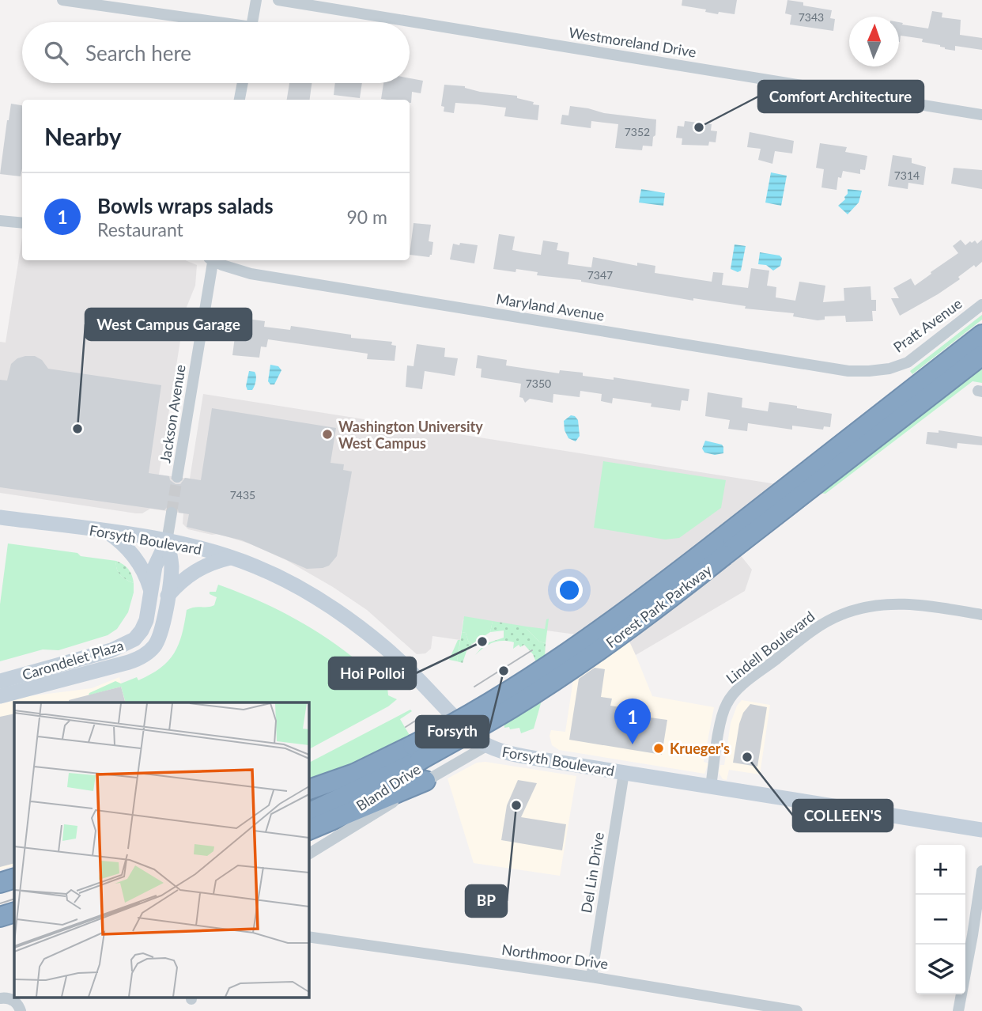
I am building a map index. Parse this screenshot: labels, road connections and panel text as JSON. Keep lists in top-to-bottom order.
{
  "streets": {
    "highway": ["Forest Park Parkway"],
    "main road": ["Forsyth Boulevard", "Carondelet Plaza"],
    "street": [
      "Westmoreland Drive",
      "Maryland Avenue",
      "Pratt Avenue",
      "Jackson Avenue",
      "Lindell Boulevard",
      "Bland Drive",
      "Del Lin Drive",
      "Northmoor Drive"
    ]
  },
  "crossings": [
    ["Maryland Avenue", "Pratt Avenue"],
    ["Forsyth Boulevard", "Lindell Boulevard"],
    ["Forsyth Boulevard", "Carondelet Plaza"],
    ["Forsyth Boulevard", "Bland Drive"],
    ["Forsyth Boulevard", "Del Lin Drive"],
    ["Del Lin Drive", "Northmoor Drive"]
  ],
  "places": [
    "Comfort Architecture",
    "West Campus Garage",
    "Washington University West Campus",
    "Hoi Polloi",
    "Forsyth",
    "Krueger's",
    "COLLEEN'S",
    "BP"
  ],
  "house_numbers": [
    "7343",
    "7352",
    "7314",
    "7347",
    "7350",
    "7435"
  ],
  "north": "top",
  "page": {
    "search": "Search here",
    "heading": "Nearby",
    "list": [
      {
        "mark": "1",
        "name": "Bowls wraps salads",
        "note": "Restaurant",
        "value": "90 m"
      }
    ],
    "pins": "1",
    "map_buttons": ["+", "−"]
  }
}
